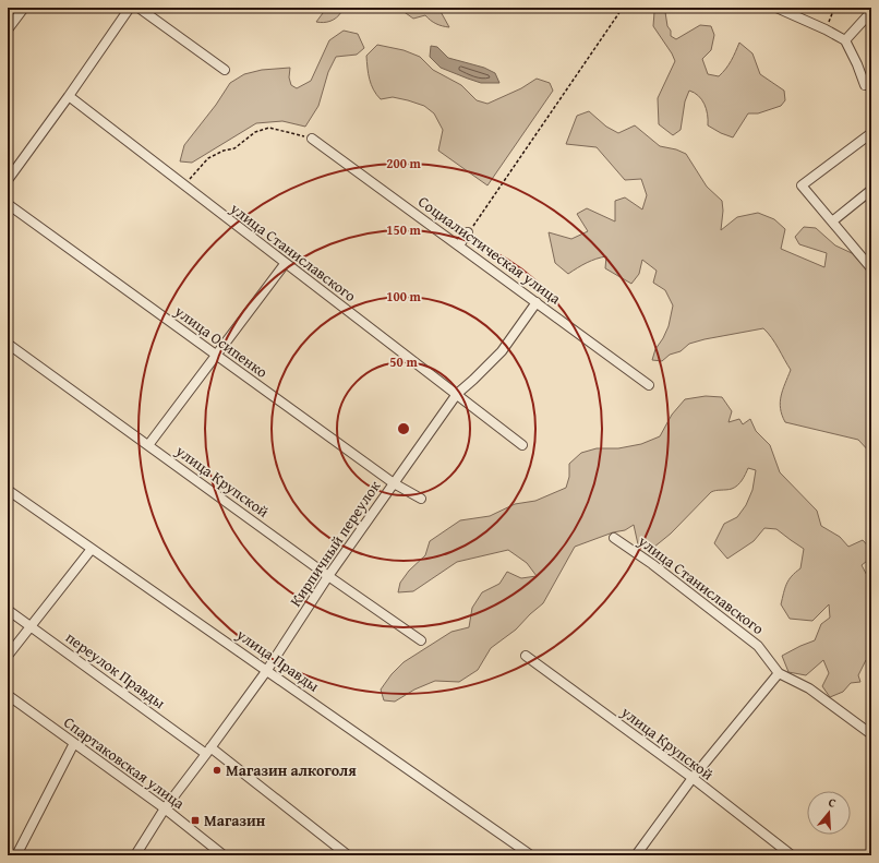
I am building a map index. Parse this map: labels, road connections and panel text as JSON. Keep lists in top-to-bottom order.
{
  "streets": {
    "street": [
      "Социалистическая улица",
      "улица Станиславского",
      "улица Осипенко",
      "улица Крупской",
      "Кирпичный переулок",
      "улица Правды",
      "переулок Правды",
      "Спартаковская улица"
    ]
  },
  "crossings": [
    ["Социалистическая улица", "Кирпичный переулок"],
    ["улица Станиславского", "Кирпичный переулок"],
    ["улица Осипенко", "Кирпичный переулок"],
    ["улица Крупской", "Кирпичный переулок"],
    ["Кирпичный переулок", "улица Правды"],
    ["Кирпичный переулок", "переулок Правды"],
    ["Кирпичный переулок", "Спартаковская улица"]
  ],
  "places": {
    "other": ["Магазин алкоголя"],
    "transit": ["Магазин"]
  },
  "north": "top",
  "rings": [
    "200 m",
    "150 m",
    "100 m",
    "50 m"
  ]
}
